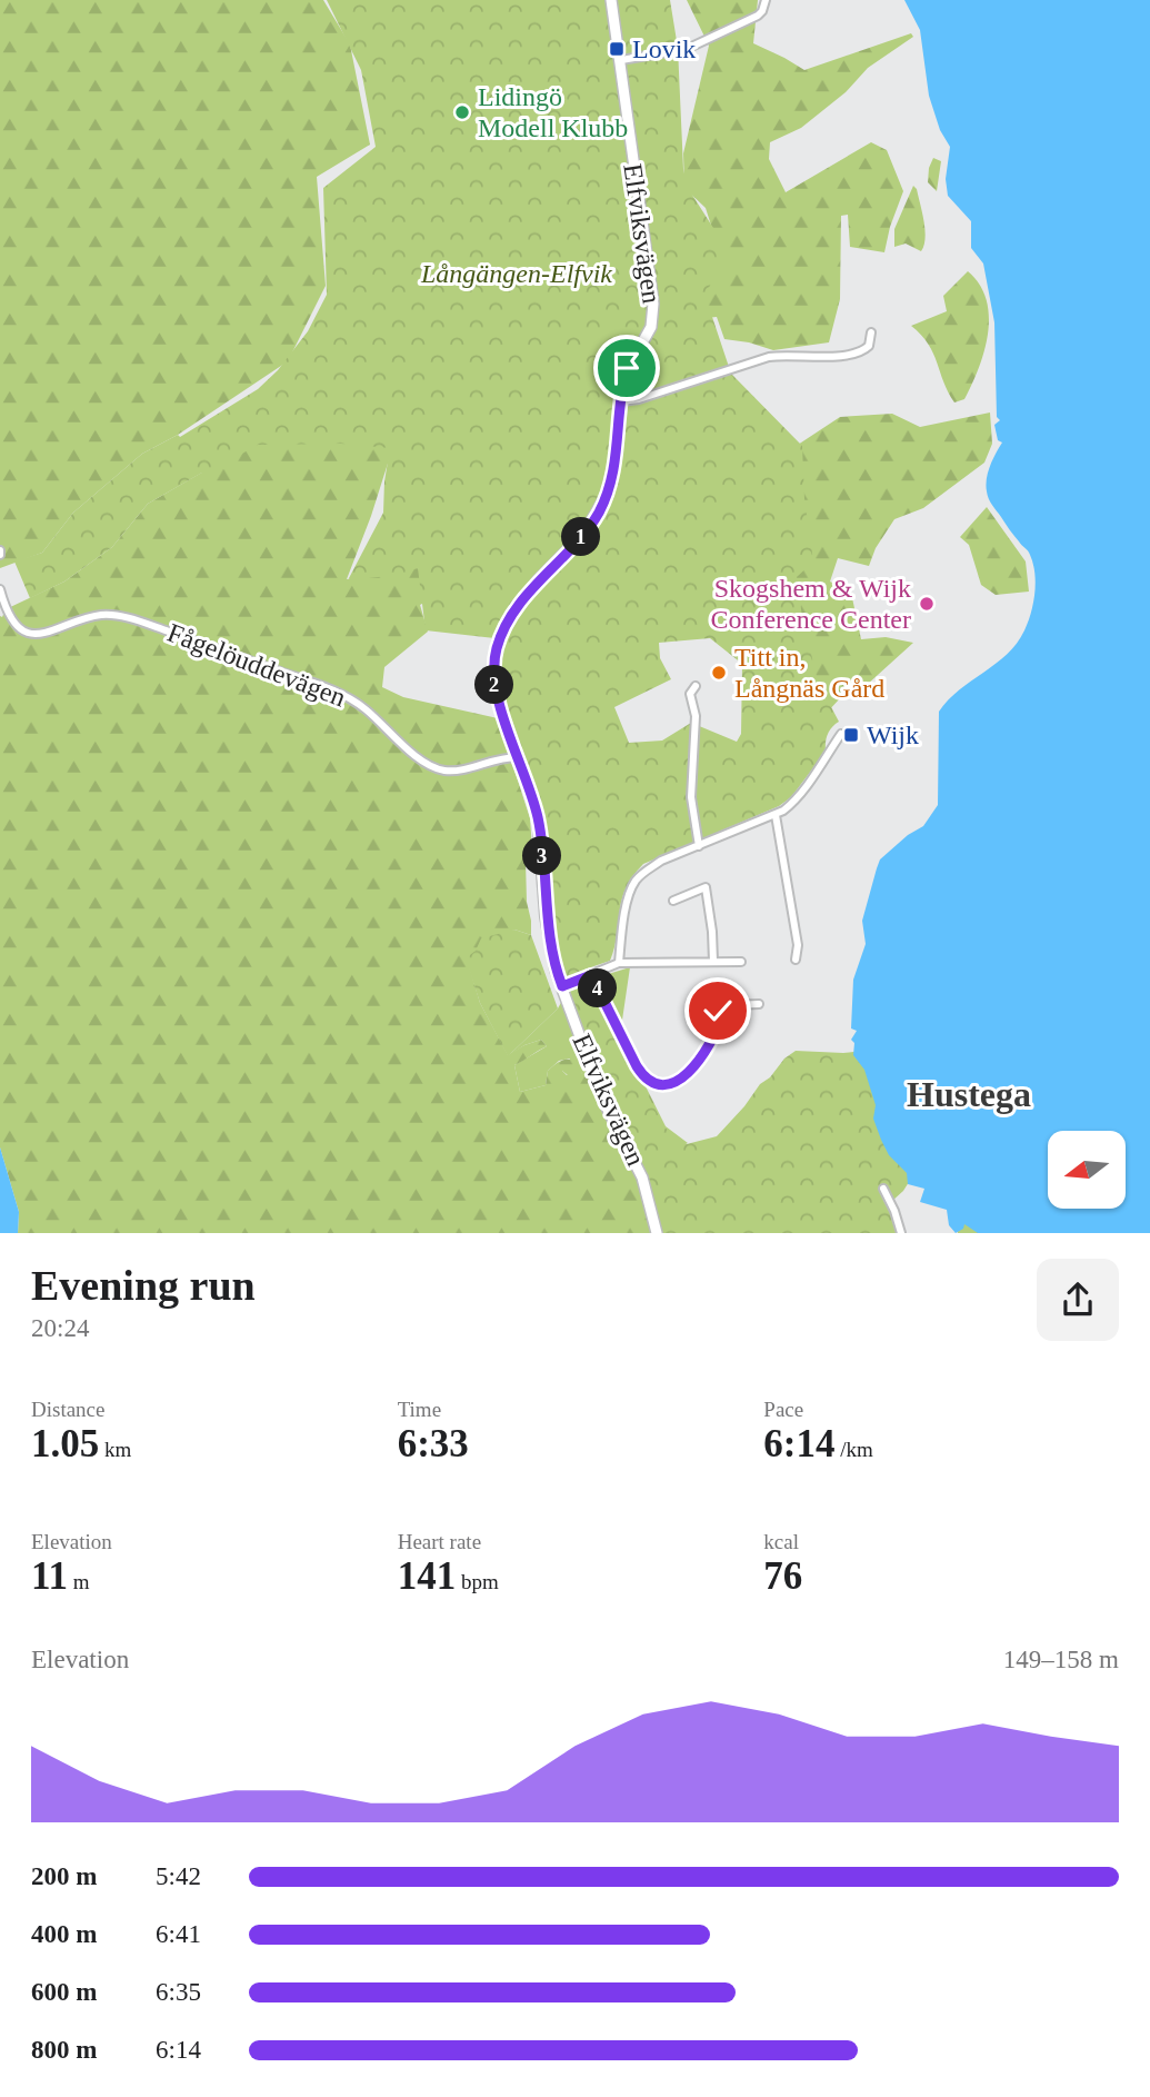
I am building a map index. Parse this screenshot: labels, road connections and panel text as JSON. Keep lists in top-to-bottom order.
{
  "streets": {
    "street": ["Elfviksvägen", "Fågelöuddevägen"]
  },
  "crossings": [
    ["Elfviksvägen", "Fågelöuddevägen"]
  ],
  "districts": ["Hustega"],
  "parks": ["Långängen-Elfvik"],
  "places": {
    "transit": ["Lovik", "Wijk"],
    "other": ["Lidingö Modell Klubb", "Skogshem & Wijk Conference Center", "Titt in, Långnäs Gård"]
  },
  "north": "left",
  "page": {
    "pins": [
      "1",
      "2",
      "3",
      "4"
    ],
    "heading": ["Evening run", "20:24"],
    "stats": [
      ["Distance", "1.05 km"],
      ["Time", "6:33"],
      ["Pace", "6:14 /km"],
      ["Elevation", "11 m"],
      ["Heart rate", "141 bpm"],
      ["kcal", "76"]
    ],
    "chart": ["Elevation", "149–158 m"],
    "list": [
      {
        "name": "200 m",
        "note": "5:42"
      },
      {
        "name": "400 m",
        "note": "6:41"
      },
      {
        "name": "600 m",
        "note": "6:35"
      },
      {
        "name": "800 m",
        "note": "6:14"
      }
    ]
  }
}
